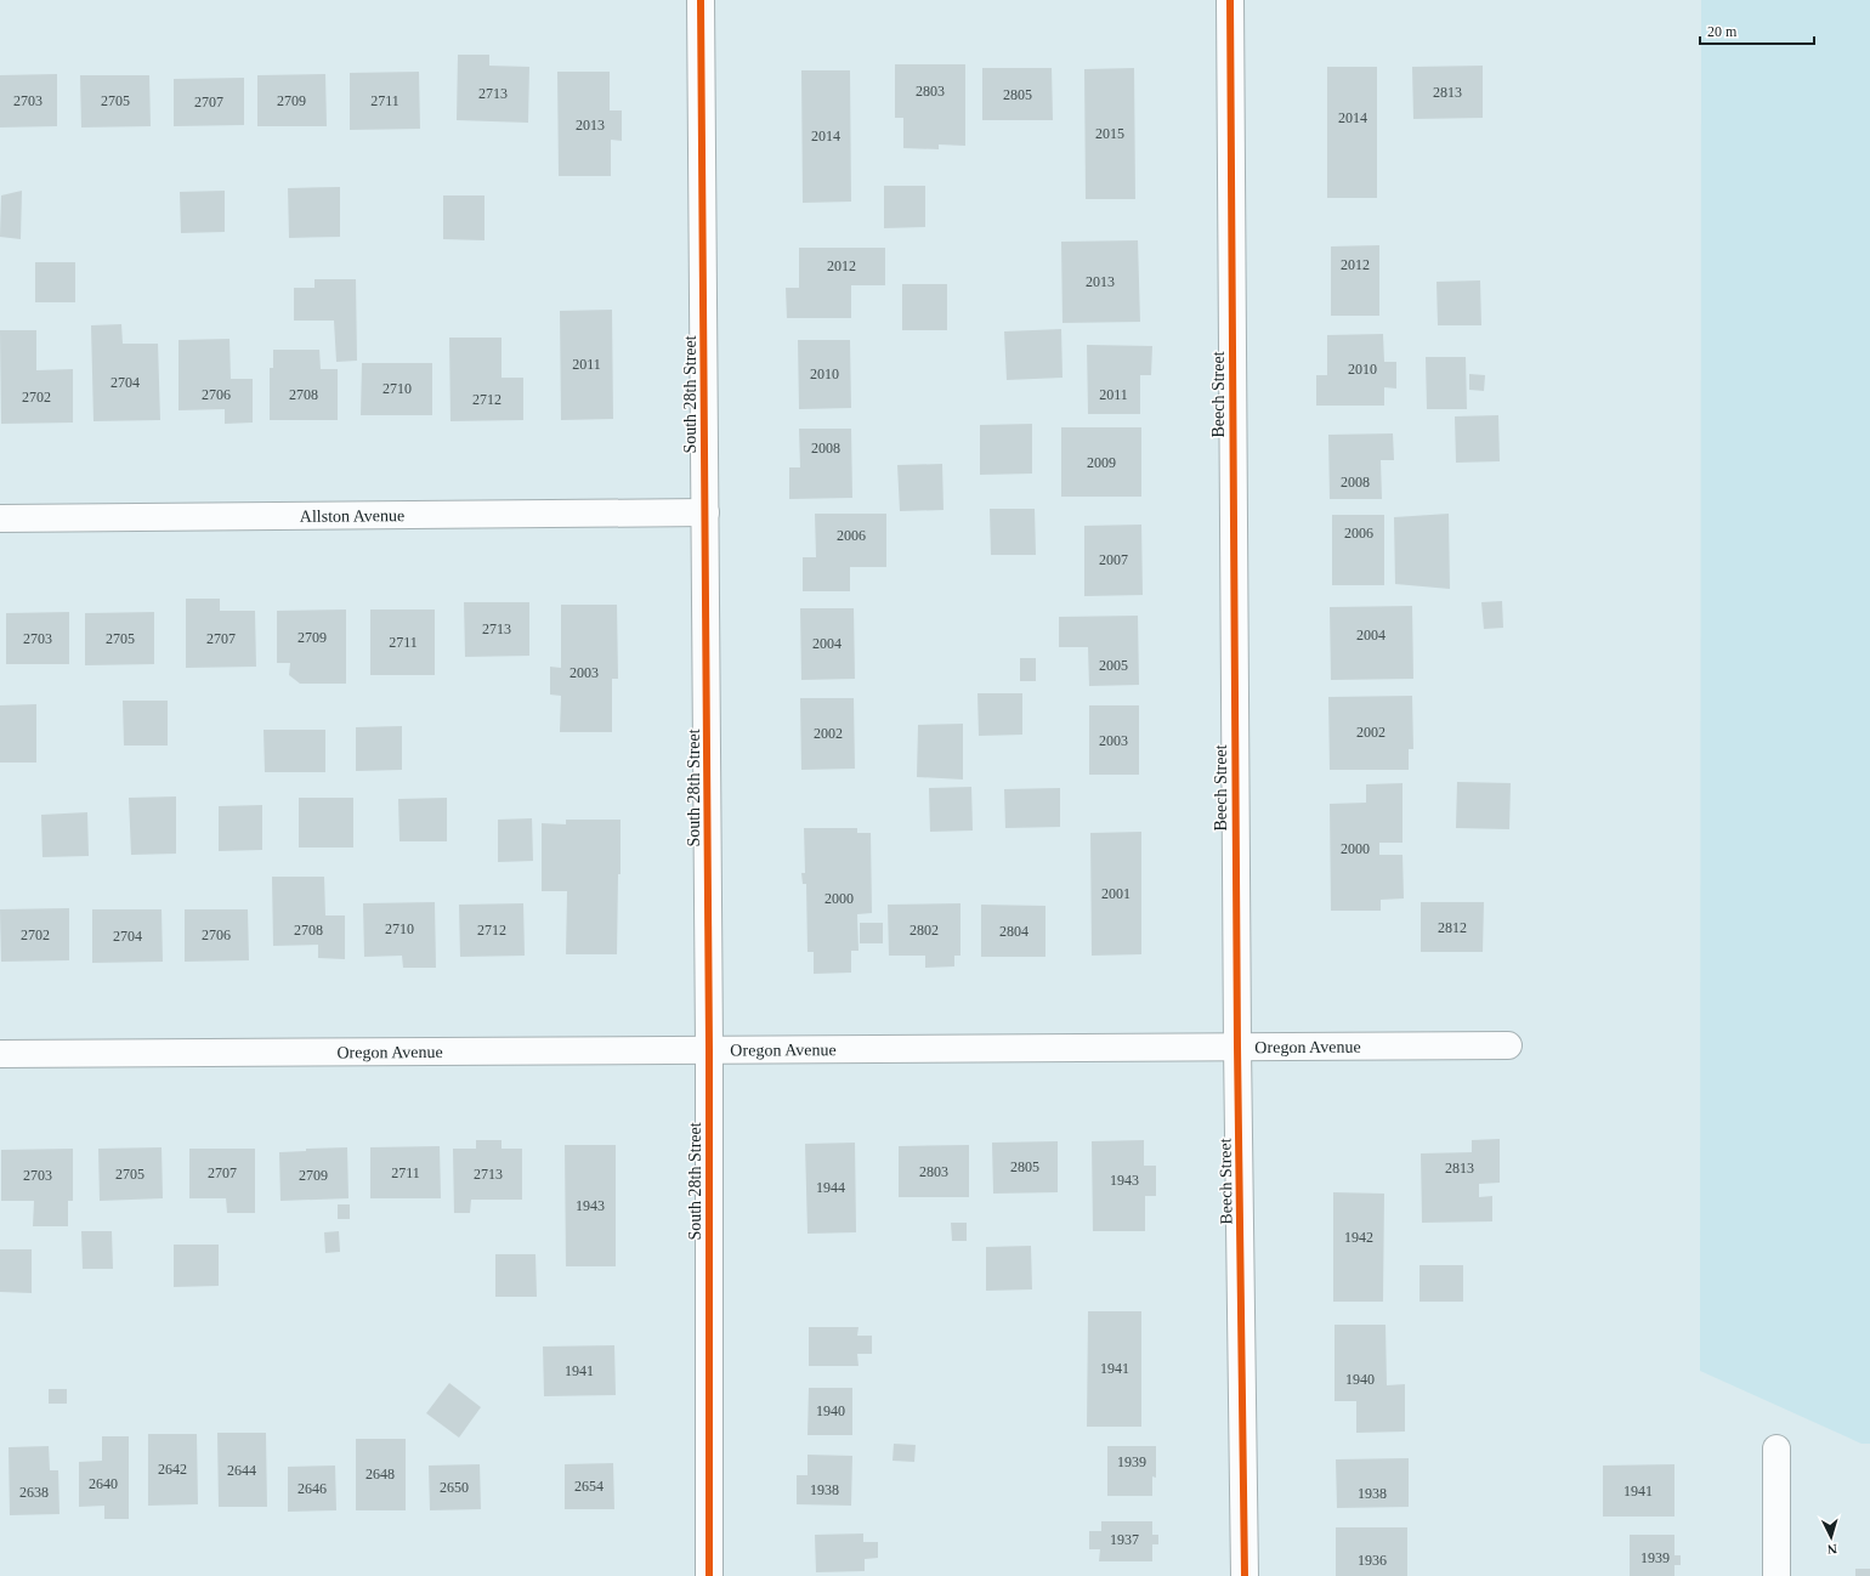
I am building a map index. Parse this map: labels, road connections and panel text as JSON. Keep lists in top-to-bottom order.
{
  "streets": {
    "street": [
      "South 28th Street",
      "Beech Street",
      "Allston Avenue",
      "Oregon Avenue"
    ]
  },
  "crossings": [
    ["South 28th Street", "Allston Avenue"],
    ["South 28th Street", "Oregon Avenue"],
    ["Beech Street", "Oregon Avenue"]
  ],
  "house_numbers": [
    "2803",
    "2813",
    "2713",
    "2805",
    "2703",
    "2705",
    "2709",
    "2711",
    "2707",
    "2014",
    "2013",
    "2015",
    "2014",
    "2012",
    "2012",
    "2013",
    "2011",
    "2010",
    "2010",
    "2704",
    "2710",
    "2706",
    "2708",
    "2011",
    "2702",
    "2712",
    "2008",
    "2009",
    "2008",
    "2006",
    "2006",
    "2007",
    "2713",
    "2004",
    "2709",
    "2703",
    "2705",
    "2707",
    "2711",
    "2004",
    "2005",
    "2003",
    "2002",
    "2002",
    "2003",
    "2000",
    "2001",
    "2000",
    "2812",
    "2710",
    "2708",
    "2712",
    "2802",
    "2804",
    "2702",
    "2706",
    "2704",
    "2805",
    "2813",
    "2803",
    "2707",
    "2711",
    "2705",
    "2713",
    "2703",
    "2709",
    "1943",
    "1944",
    "1943",
    "1942",
    "1941",
    "1941",
    "1940",
    "1940",
    "1939",
    "2642",
    "2644",
    "2648",
    "2640",
    "2654",
    "2650",
    "2646",
    "1938",
    "1941",
    "2638",
    "1938",
    "1937",
    "1939",
    "1936"
  ],
  "scale_bar": "20 m",
  "north": "bottom"
}
